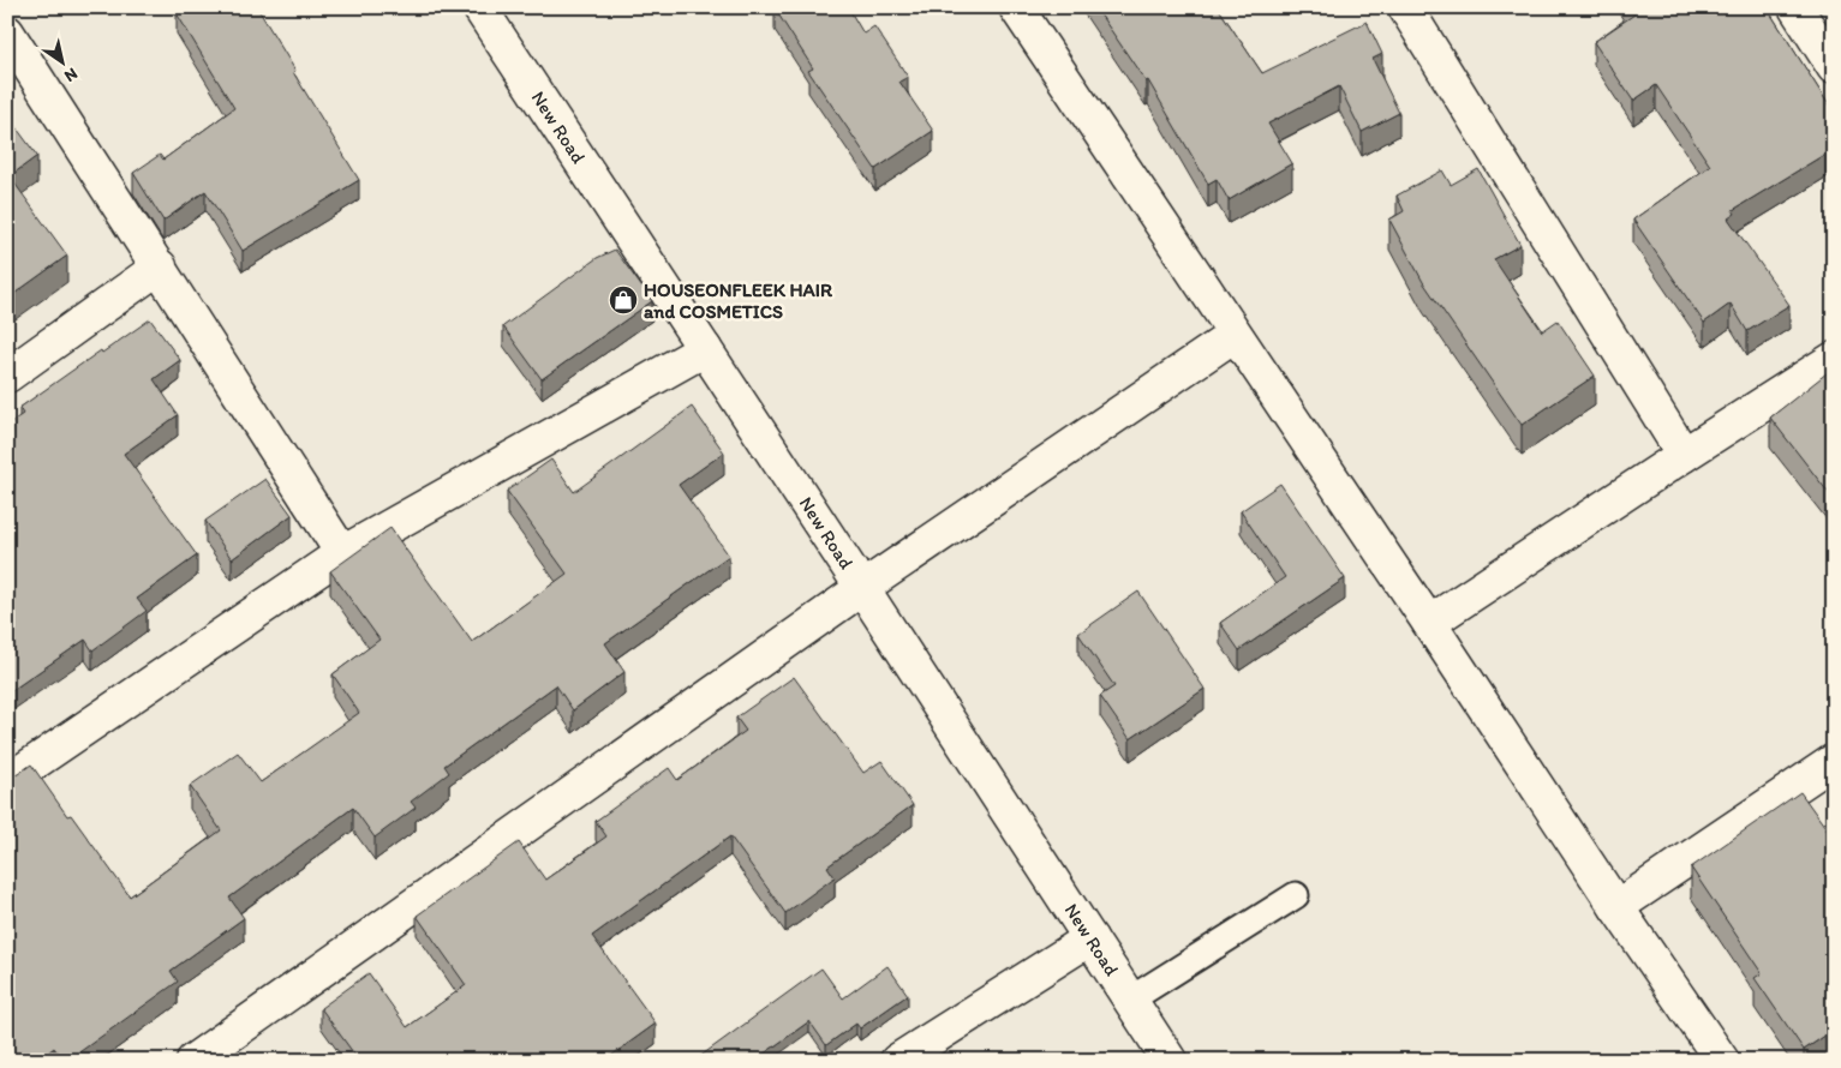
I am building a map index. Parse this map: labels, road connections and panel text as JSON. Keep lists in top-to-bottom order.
{
  "streets": {
    "street": ["New Road"]
  },
  "places": {
    "shop": ["HOUSEONFLEEK HAIR and COSMETICS"]
  },
  "north": "bottom right"
}
